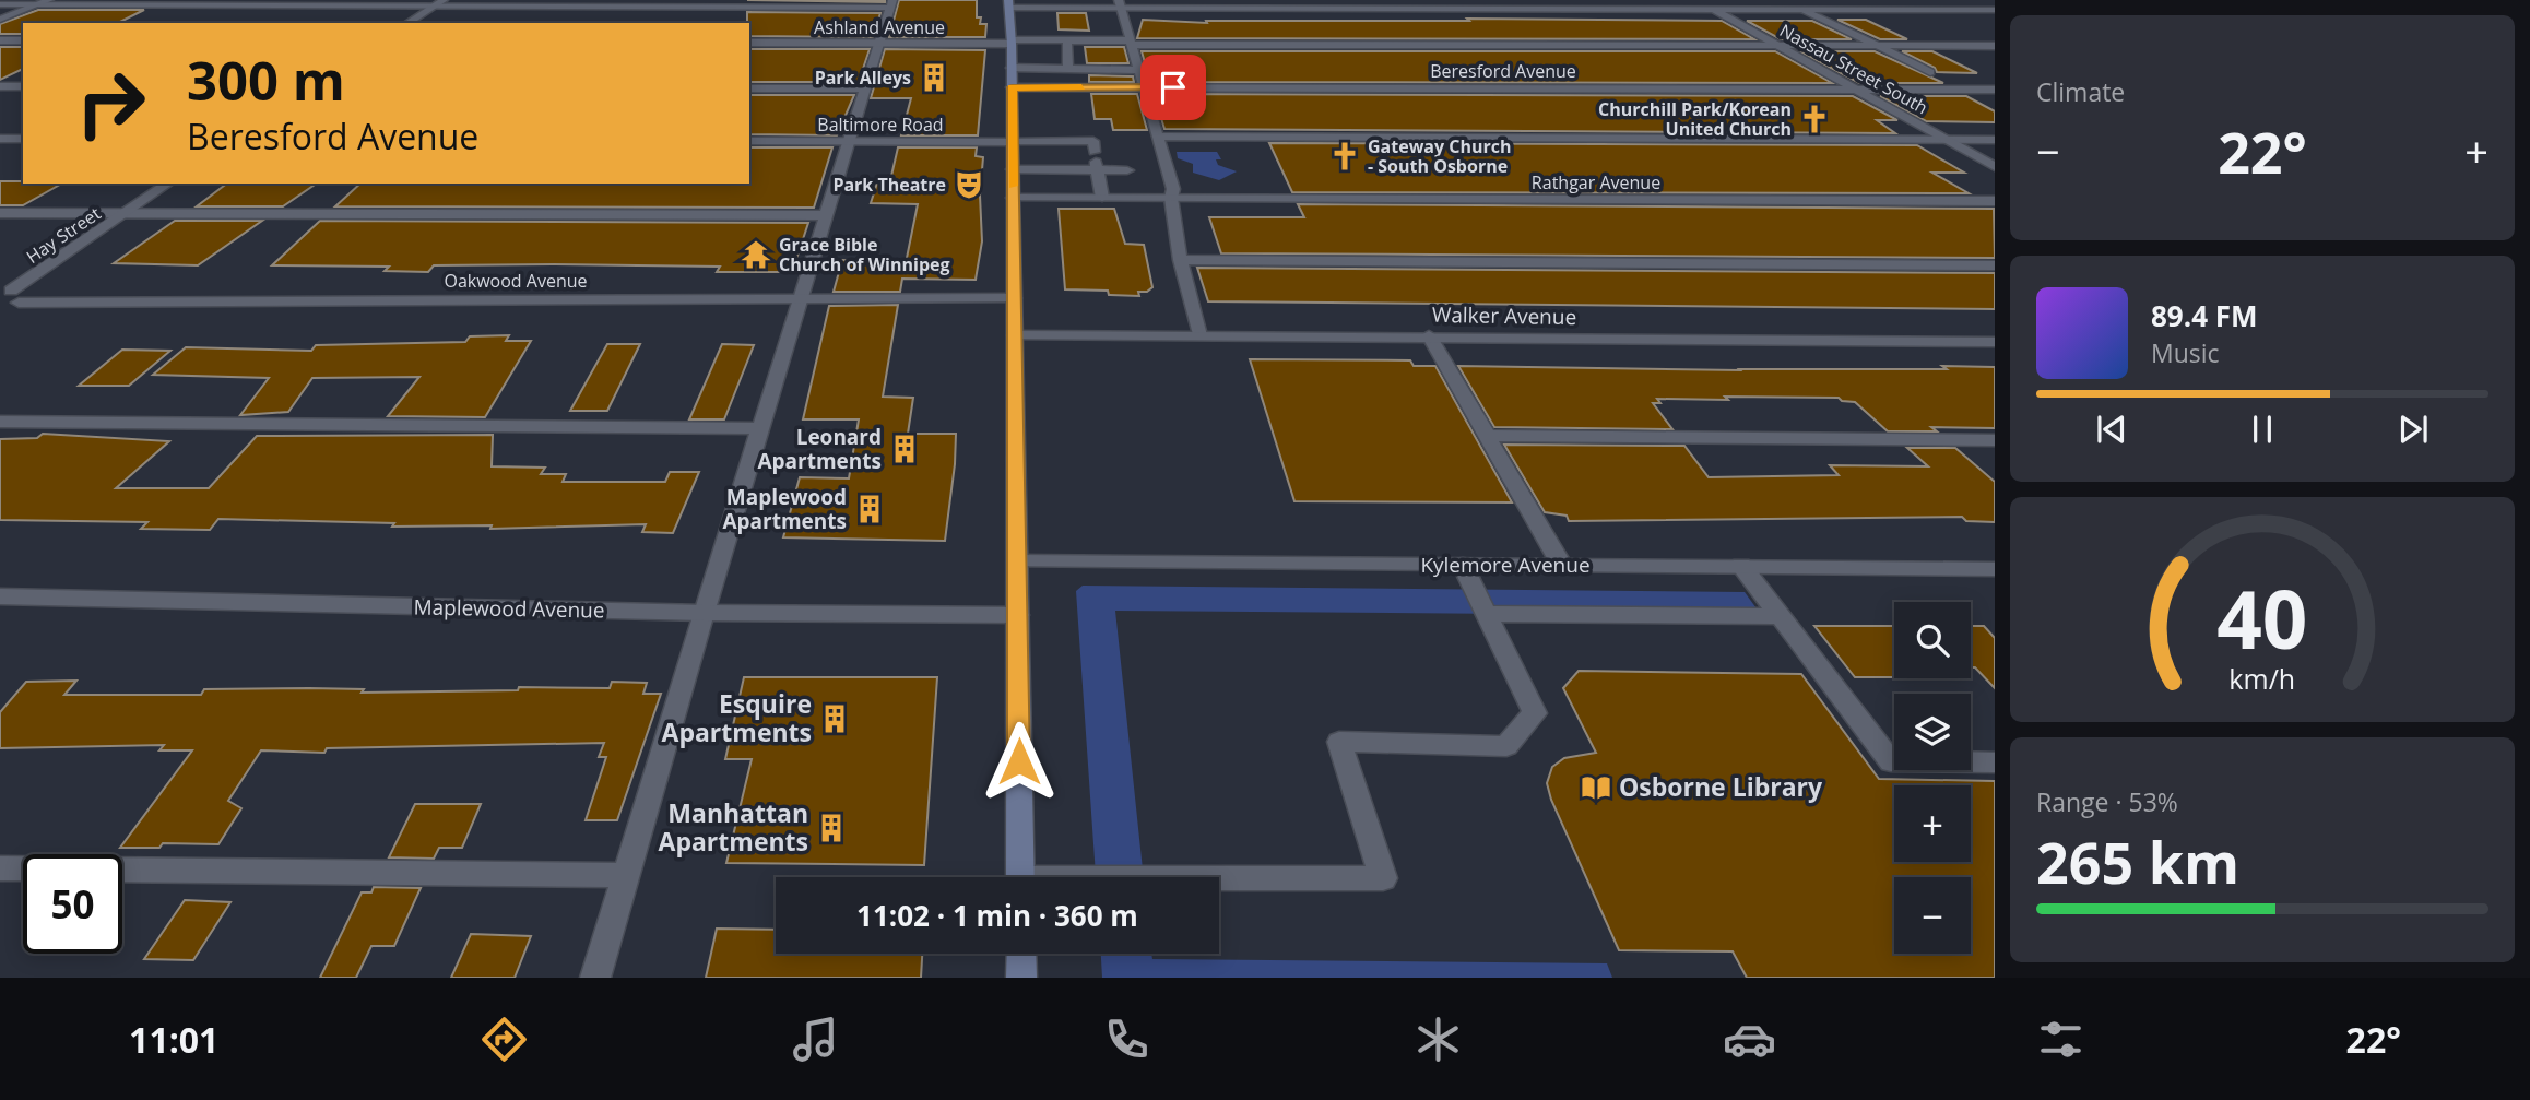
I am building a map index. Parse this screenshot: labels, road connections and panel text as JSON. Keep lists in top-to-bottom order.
{
  "streets": {
    "street": [
      "Ashland Avenue",
      "Nassau Street South",
      "Beresford Avenue",
      "Baltimore Road",
      "Rathgar Avenue",
      "Hay Street",
      "Oakwood Avenue",
      "Walker Avenue",
      "Kylemore Avenue",
      "Maplewood Avenue"
    ]
  },
  "crossings": [
    ["Ashland Avenue", "Nassau Street South"],
    ["Nassau Street South", "Beresford Avenue"],
    ["Hay Street", "Oakwood Avenue"]
  ],
  "places": {
    "building": [
      "Park Alleys",
      "Leonard Apartments",
      "Maplewood Apartments",
      "Esquire Apartments",
      "Manhattan Apartments"
    ],
    "church": ["Churchill Park/Korean United Church", "Gateway Church - South Osborne"],
    "theatre": ["Park Theatre"],
    "temple": ["Grace Bible Church of Winnipeg"],
    "library": ["Osborne Library"]
  },
  "page": {
    "tile": [
      "Climate",
      ["Range · 53%", "265 km"]
    ],
    "turn": ["300 m", "Beresford Avenue"],
    "heat": ["−", "22°", "+"],
    "song": ["89.4 FM", "Music"],
    "map_buttons": ["+", "−"],
    "limit": "50",
    "trip": "11:02 · 1 min · 360 m",
    "tabs": ["11:01", "22°"],
    "gauge": ["40", "km/h"]
  }
}
